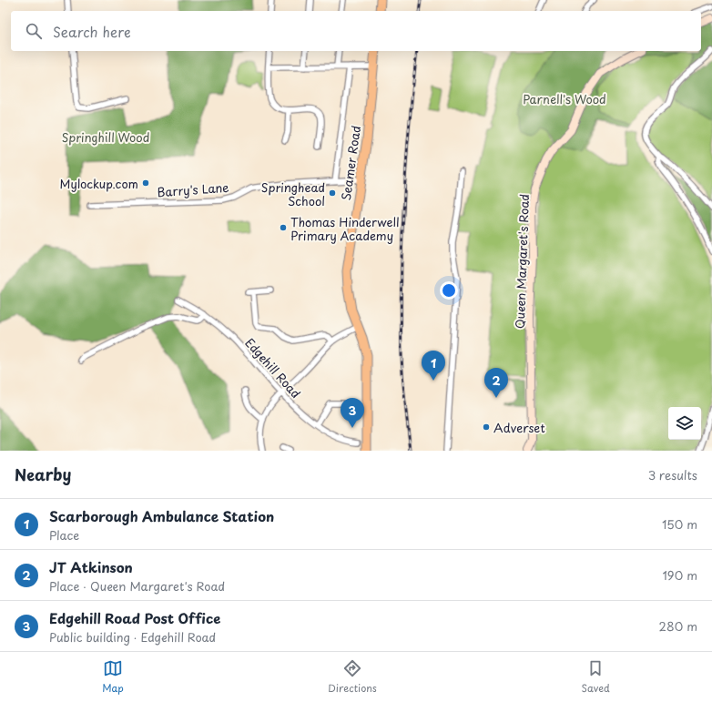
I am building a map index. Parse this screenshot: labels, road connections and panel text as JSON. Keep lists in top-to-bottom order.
{
  "streets": {
    "highway": ["Seamer Road"],
    "main road": ["Queen Margaret's Road"],
    "street": ["Barry's Lane", "Edgehill Road"]
  },
  "crossings": [
    ["Seamer Road", "Barry's Lane"],
    ["Seamer Road", "Edgehill Road"]
  ],
  "parks": ["Parnell's Wood", "Springhill Wood"],
  "places": [
    "Mylockup.com",
    "Springhead School",
    "Thomas Hinderwell Primary Academy",
    "Adverset"
  ],
  "page": {
    "search": "Search here",
    "pins": ["1", "2", "3"],
    "heading": ["Nearby", "3 results"],
    "list": [
      {
        "mark": "1",
        "name": "Scarborough Ambulance Station",
        "note": "Place",
        "value": "150 m"
      },
      {
        "mark": "2",
        "name": "JT Atkinson",
        "note": "Place · Queen Margaret's Road",
        "value": "190 m"
      },
      {
        "mark": "3",
        "name": "Edgehill Road Post Office",
        "note": "Public building · Edgehill Road",
        "value": "280 m"
      }
    ],
    "nav": ["Map", "Directions", "Saved"]
  }
}
